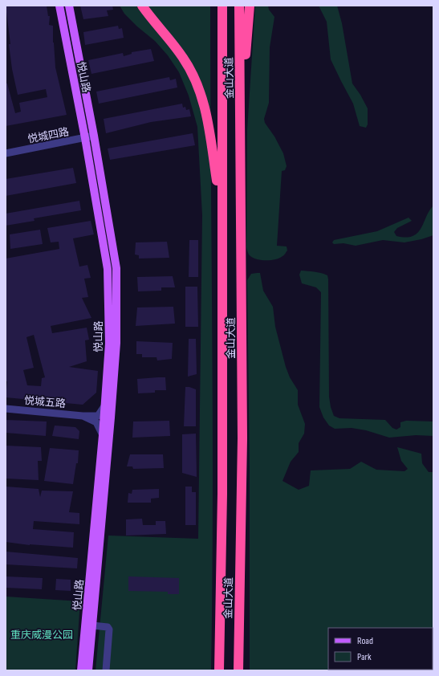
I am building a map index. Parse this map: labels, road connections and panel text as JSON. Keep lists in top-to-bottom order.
{
  "streets": {
    "highway": ["金山大道"],
    "main road": ["悦山路"],
    "street": ["悦城四路", "悦城五路"]
  },
  "crossings": [
    ["悦山路", "悦城四路"]
  ],
  "parks": ["重庆威漫公园"],
  "legend": ["Road", "Park"]
}
